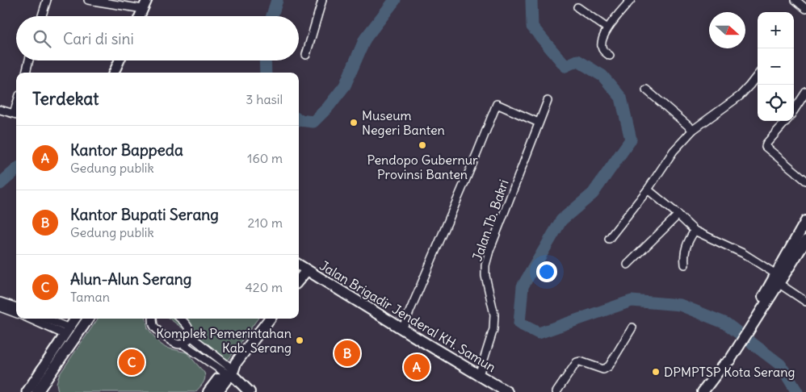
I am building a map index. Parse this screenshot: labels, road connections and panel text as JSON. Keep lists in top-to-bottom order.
{
  "streets": {
    "main road": ["Jalan Brigadir Jenderal KH. Samun"],
    "street": ["Jalan Tb. Bakri"]
  },
  "crossings": [
    ["Jalan Tb. Bakri", "Jalan Brigadir Jenderal KH. Samun"]
  ],
  "places": [
    "Museum Negeri Banten",
    "Pendopo Gubernur Provinsi Banten",
    "Komplek Pemerintahan Kab. Serang",
    "DPMPTSP Kota Serang"
  ],
  "north": "right",
  "page": {
    "map_buttons": ["+", "−"],
    "search": "Cari di sini",
    "heading": ["Terdekat", "3 hasil"],
    "list": [
      {
        "mark": "A",
        "name": "Kantor Bappeda",
        "note": "Gedung publik",
        "value": "160 m"
      },
      {
        "mark": "B",
        "name": "Kantor Bupati Serang",
        "note": "Gedung publik",
        "value": "210 m"
      },
      {
        "mark": "C",
        "name": "Alun-Alun Serang",
        "note": "Taman",
        "value": "420 m"
      }
    ],
    "pins": ["B", "C", "A"]
  }
}
